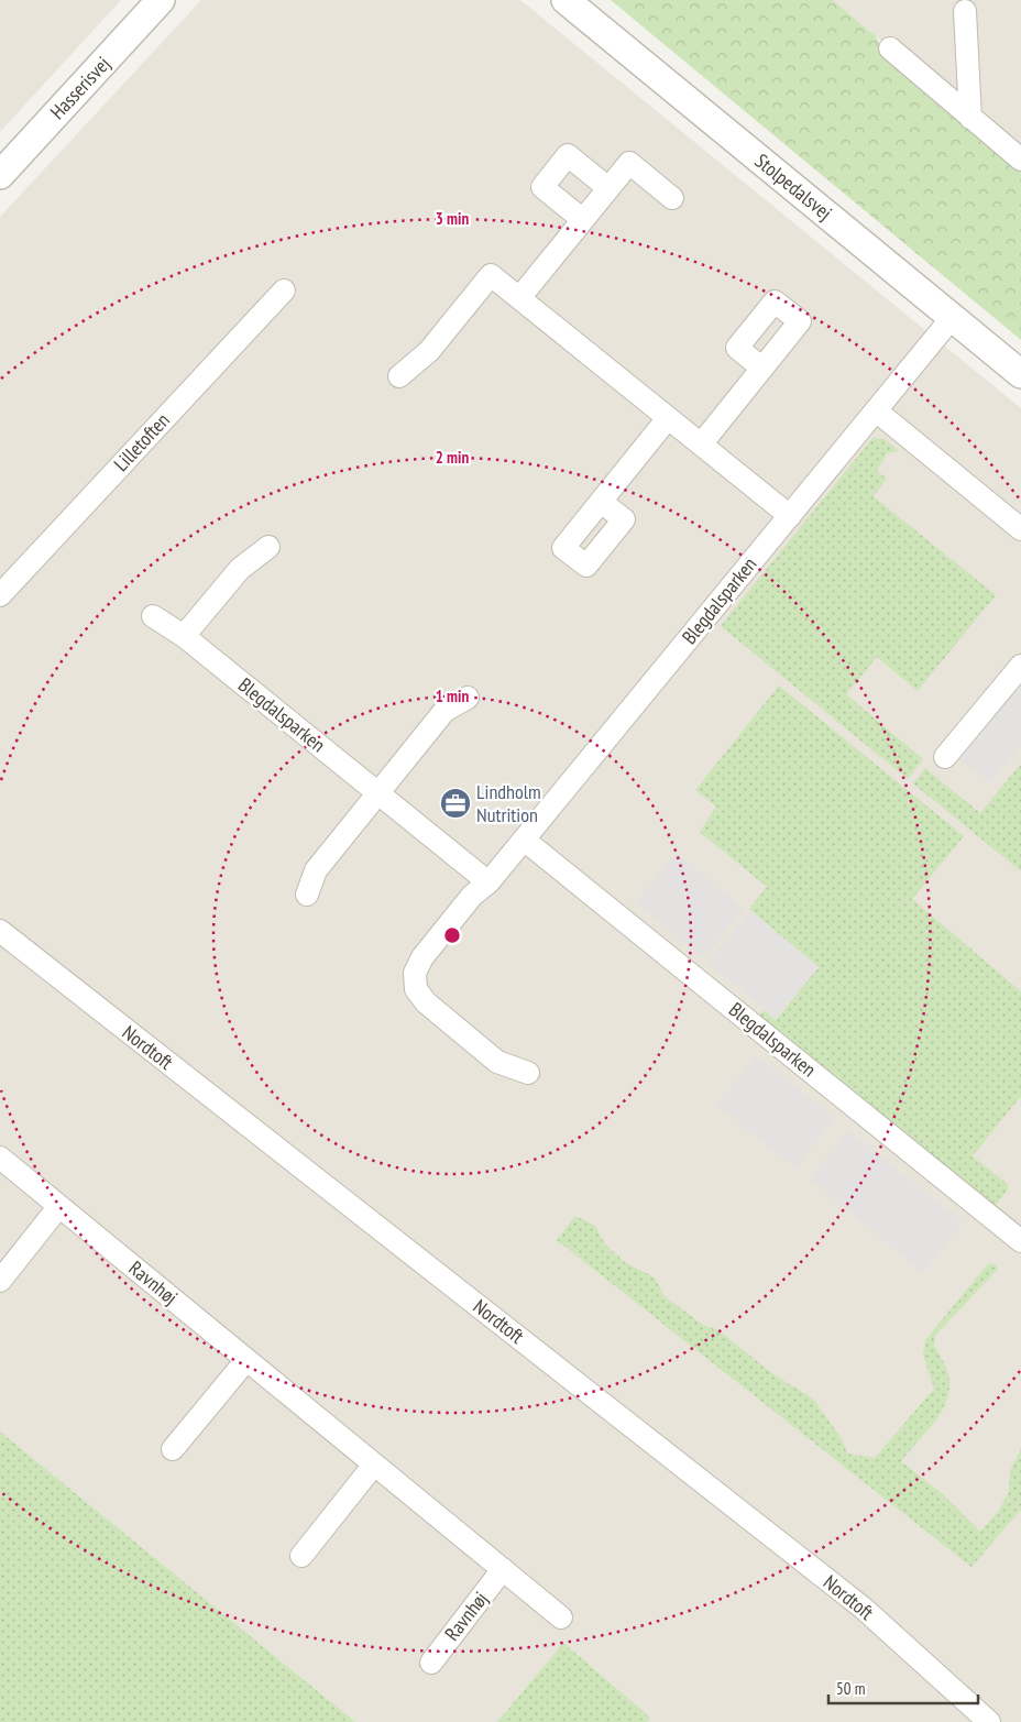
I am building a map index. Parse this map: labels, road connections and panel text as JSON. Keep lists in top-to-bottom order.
{
  "streets": {
    "street": [
      "Hasserisvej",
      "Stolpedalsvej",
      "Lilletoften",
      "Blegdalsparken",
      "Nordtoft",
      "Ravnhøj"
    ]
  },
  "crossings": [
    ["Stolpedalsvej", "Blegdalsparken"]
  ],
  "places": {
    "office": ["Lindholm Nutrition"]
  },
  "scale_bar": "50 m",
  "rings": ["3 min", "2 min", "1 min"]
}
